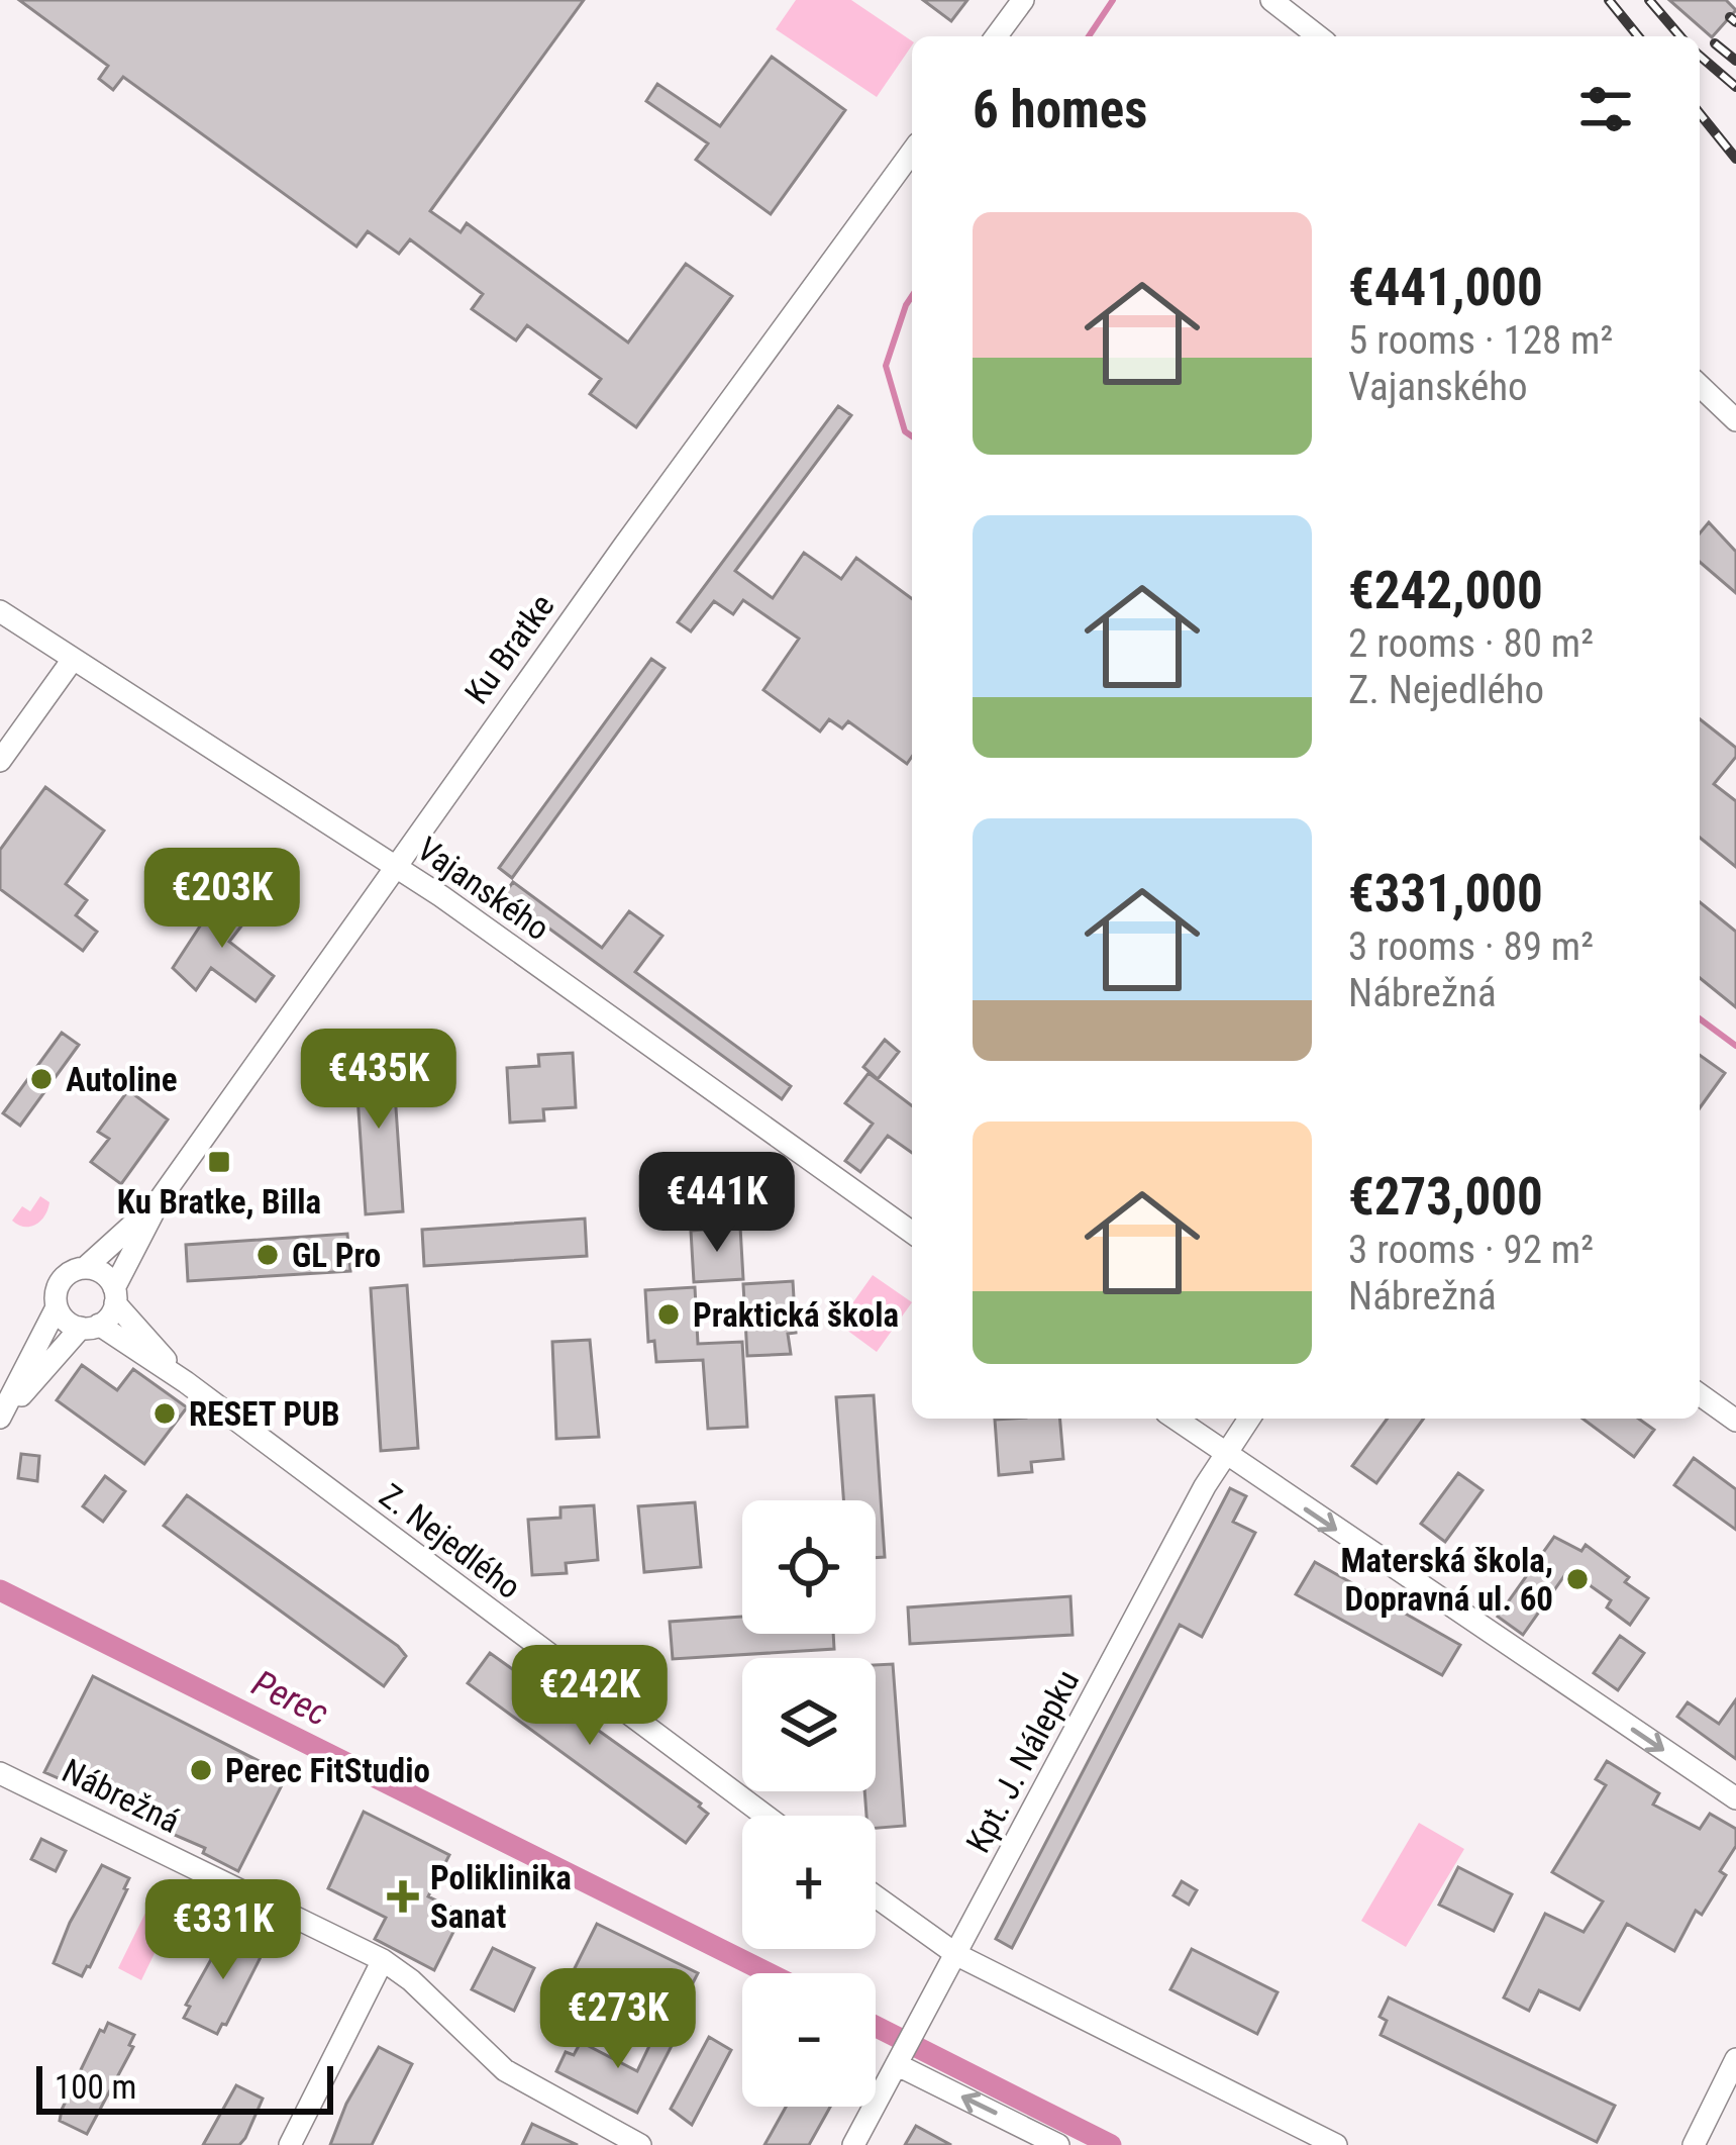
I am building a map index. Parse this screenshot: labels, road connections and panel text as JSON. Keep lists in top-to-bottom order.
{
  "streets": {
    "street": [
      "Ku Bratke",
      "Vajanského",
      "Z. Nejedlého",
      "Kpt. J. Nálepku",
      "Nábrežná"
    ]
  },
  "crossings": [
    ["Ku Bratke", "Vajanského"],
    ["Ku Bratke", "Z. Nejedlého"]
  ],
  "water": ["Perec"],
  "places": {
    "other": [
      "Autoline",
      "GL Pro",
      "Praktická škola",
      "RESET PUB",
      "Materská škola, Dopravná ul. 60",
      "Perec FitStudio"
    ],
    "transit": ["Ku Bratke, Billa"],
    "health": ["Poliklinika Sanat"]
  },
  "scale_bar": "100 m",
  "page": {
    "heading": "6 homes",
    "list": [
      {
        "name": "€441,000",
        "note": "5 rooms · 128 m² · Vajanského"
      },
      {
        "name": "€242,000",
        "note": "2 rooms · 80 m² · Z. Nejedlého"
      },
      {
        "name": "€331,000",
        "note": "3 rooms · 89 m² · Nábrežná"
      },
      {
        "name": "€273,000",
        "note": "3 rooms · 92 m² · Nábrežná"
      }
    ],
    "price": [
      "€203K",
      "€435K",
      "€441K",
      "€242K",
      "€331K",
      "€273K"
    ],
    "map_buttons": ["+", "−"],
    "scale": "100 m"
  }
}
